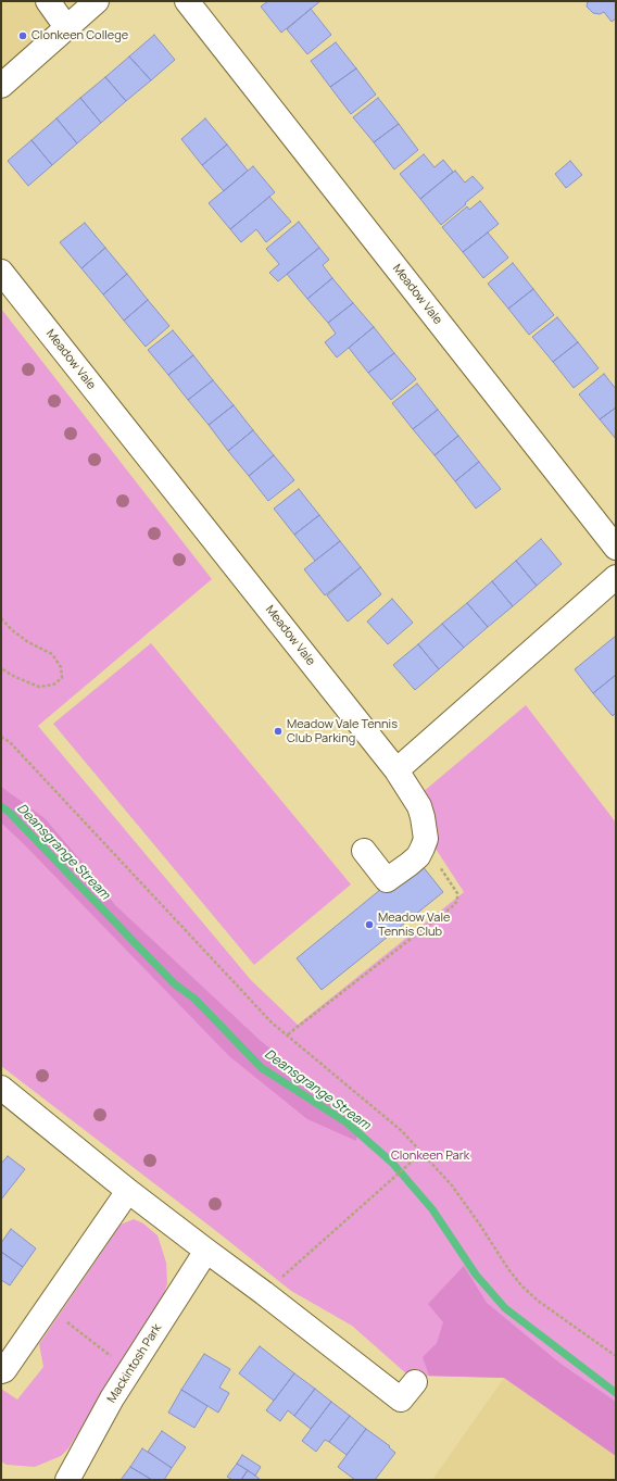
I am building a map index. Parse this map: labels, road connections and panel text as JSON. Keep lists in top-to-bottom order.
{
  "streets": {
    "street": ["Meadow Vale", "Mackintosh Park"]
  },
  "water": ["Deansgrange Stream"],
  "parks": ["Clonkeen Park"],
  "places": ["Clonkeen College", "Meadow Vale Tennis Club Parking", "Meadow Vale Tennis Club"]
}
